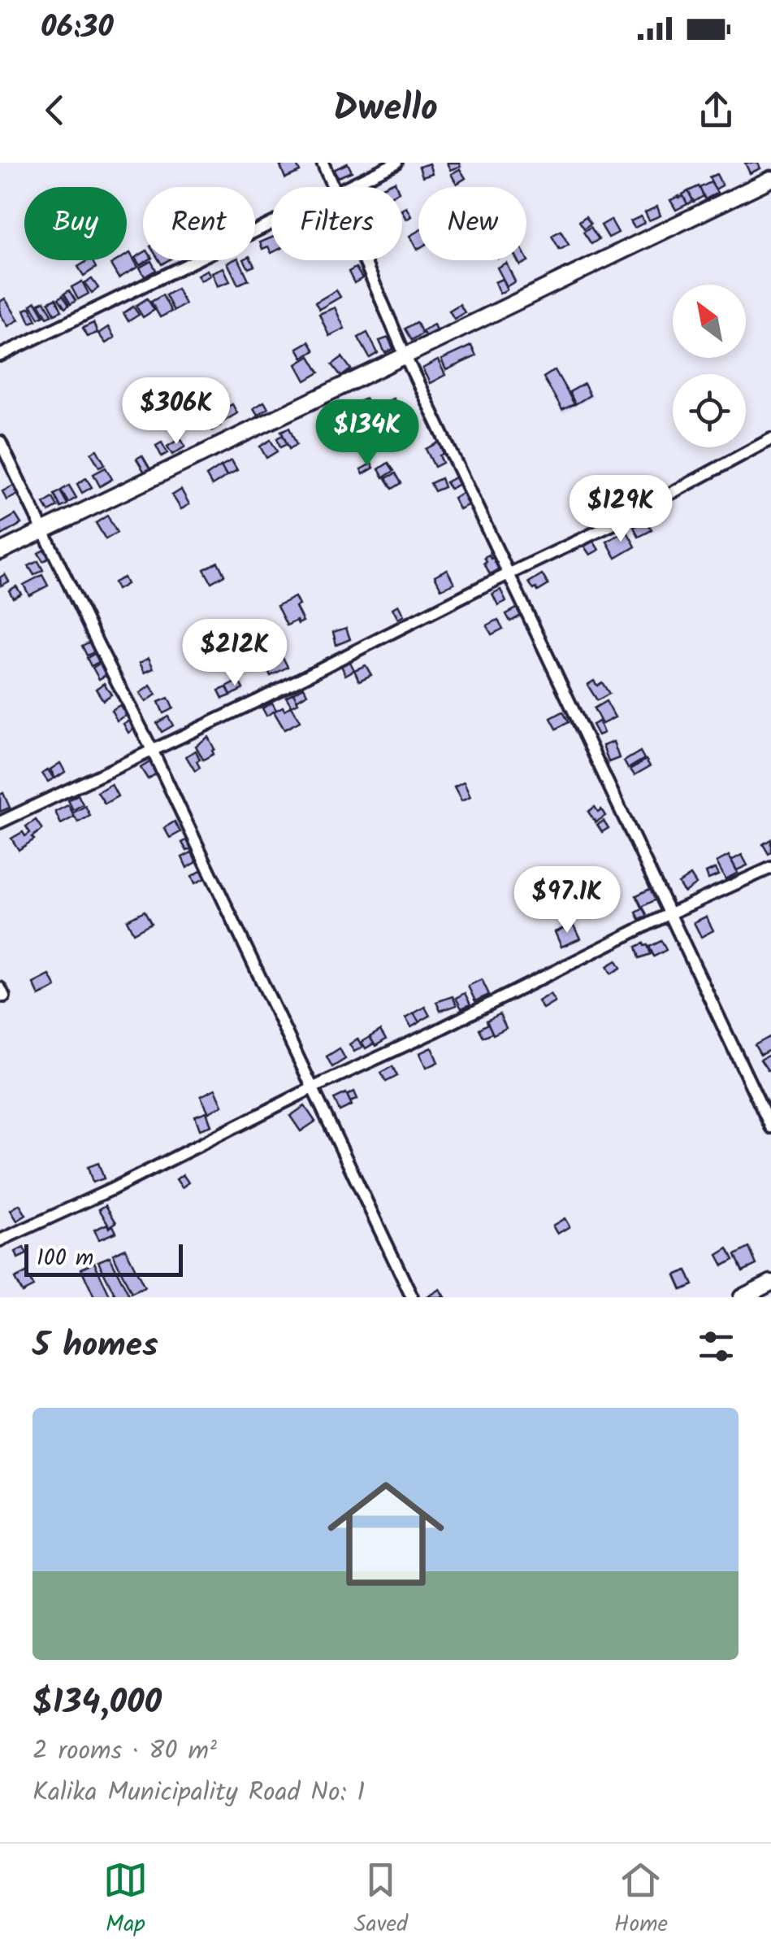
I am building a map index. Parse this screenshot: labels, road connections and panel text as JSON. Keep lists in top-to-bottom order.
{
  "scale_bar": "100 m",
  "north": "top left",
  "page": {
    "status": "06:30",
    "header": "Dwello",
    "chip": [
      "Buy",
      "Rent",
      "Filters",
      "New"
    ],
    "price": [
      "$306K",
      "$134K",
      "$129K",
      "$212K",
      "$97.1K"
    ],
    "scale": "100 m",
    "heading": "5 homes",
    "list": [
      {
        "name": "$134,000",
        "note": "2 rooms · 80 m² · Kalika Municipality Road No: 1"
      }
    ],
    "tabs": ["Map", "Saved", "Home"]
  }
}
